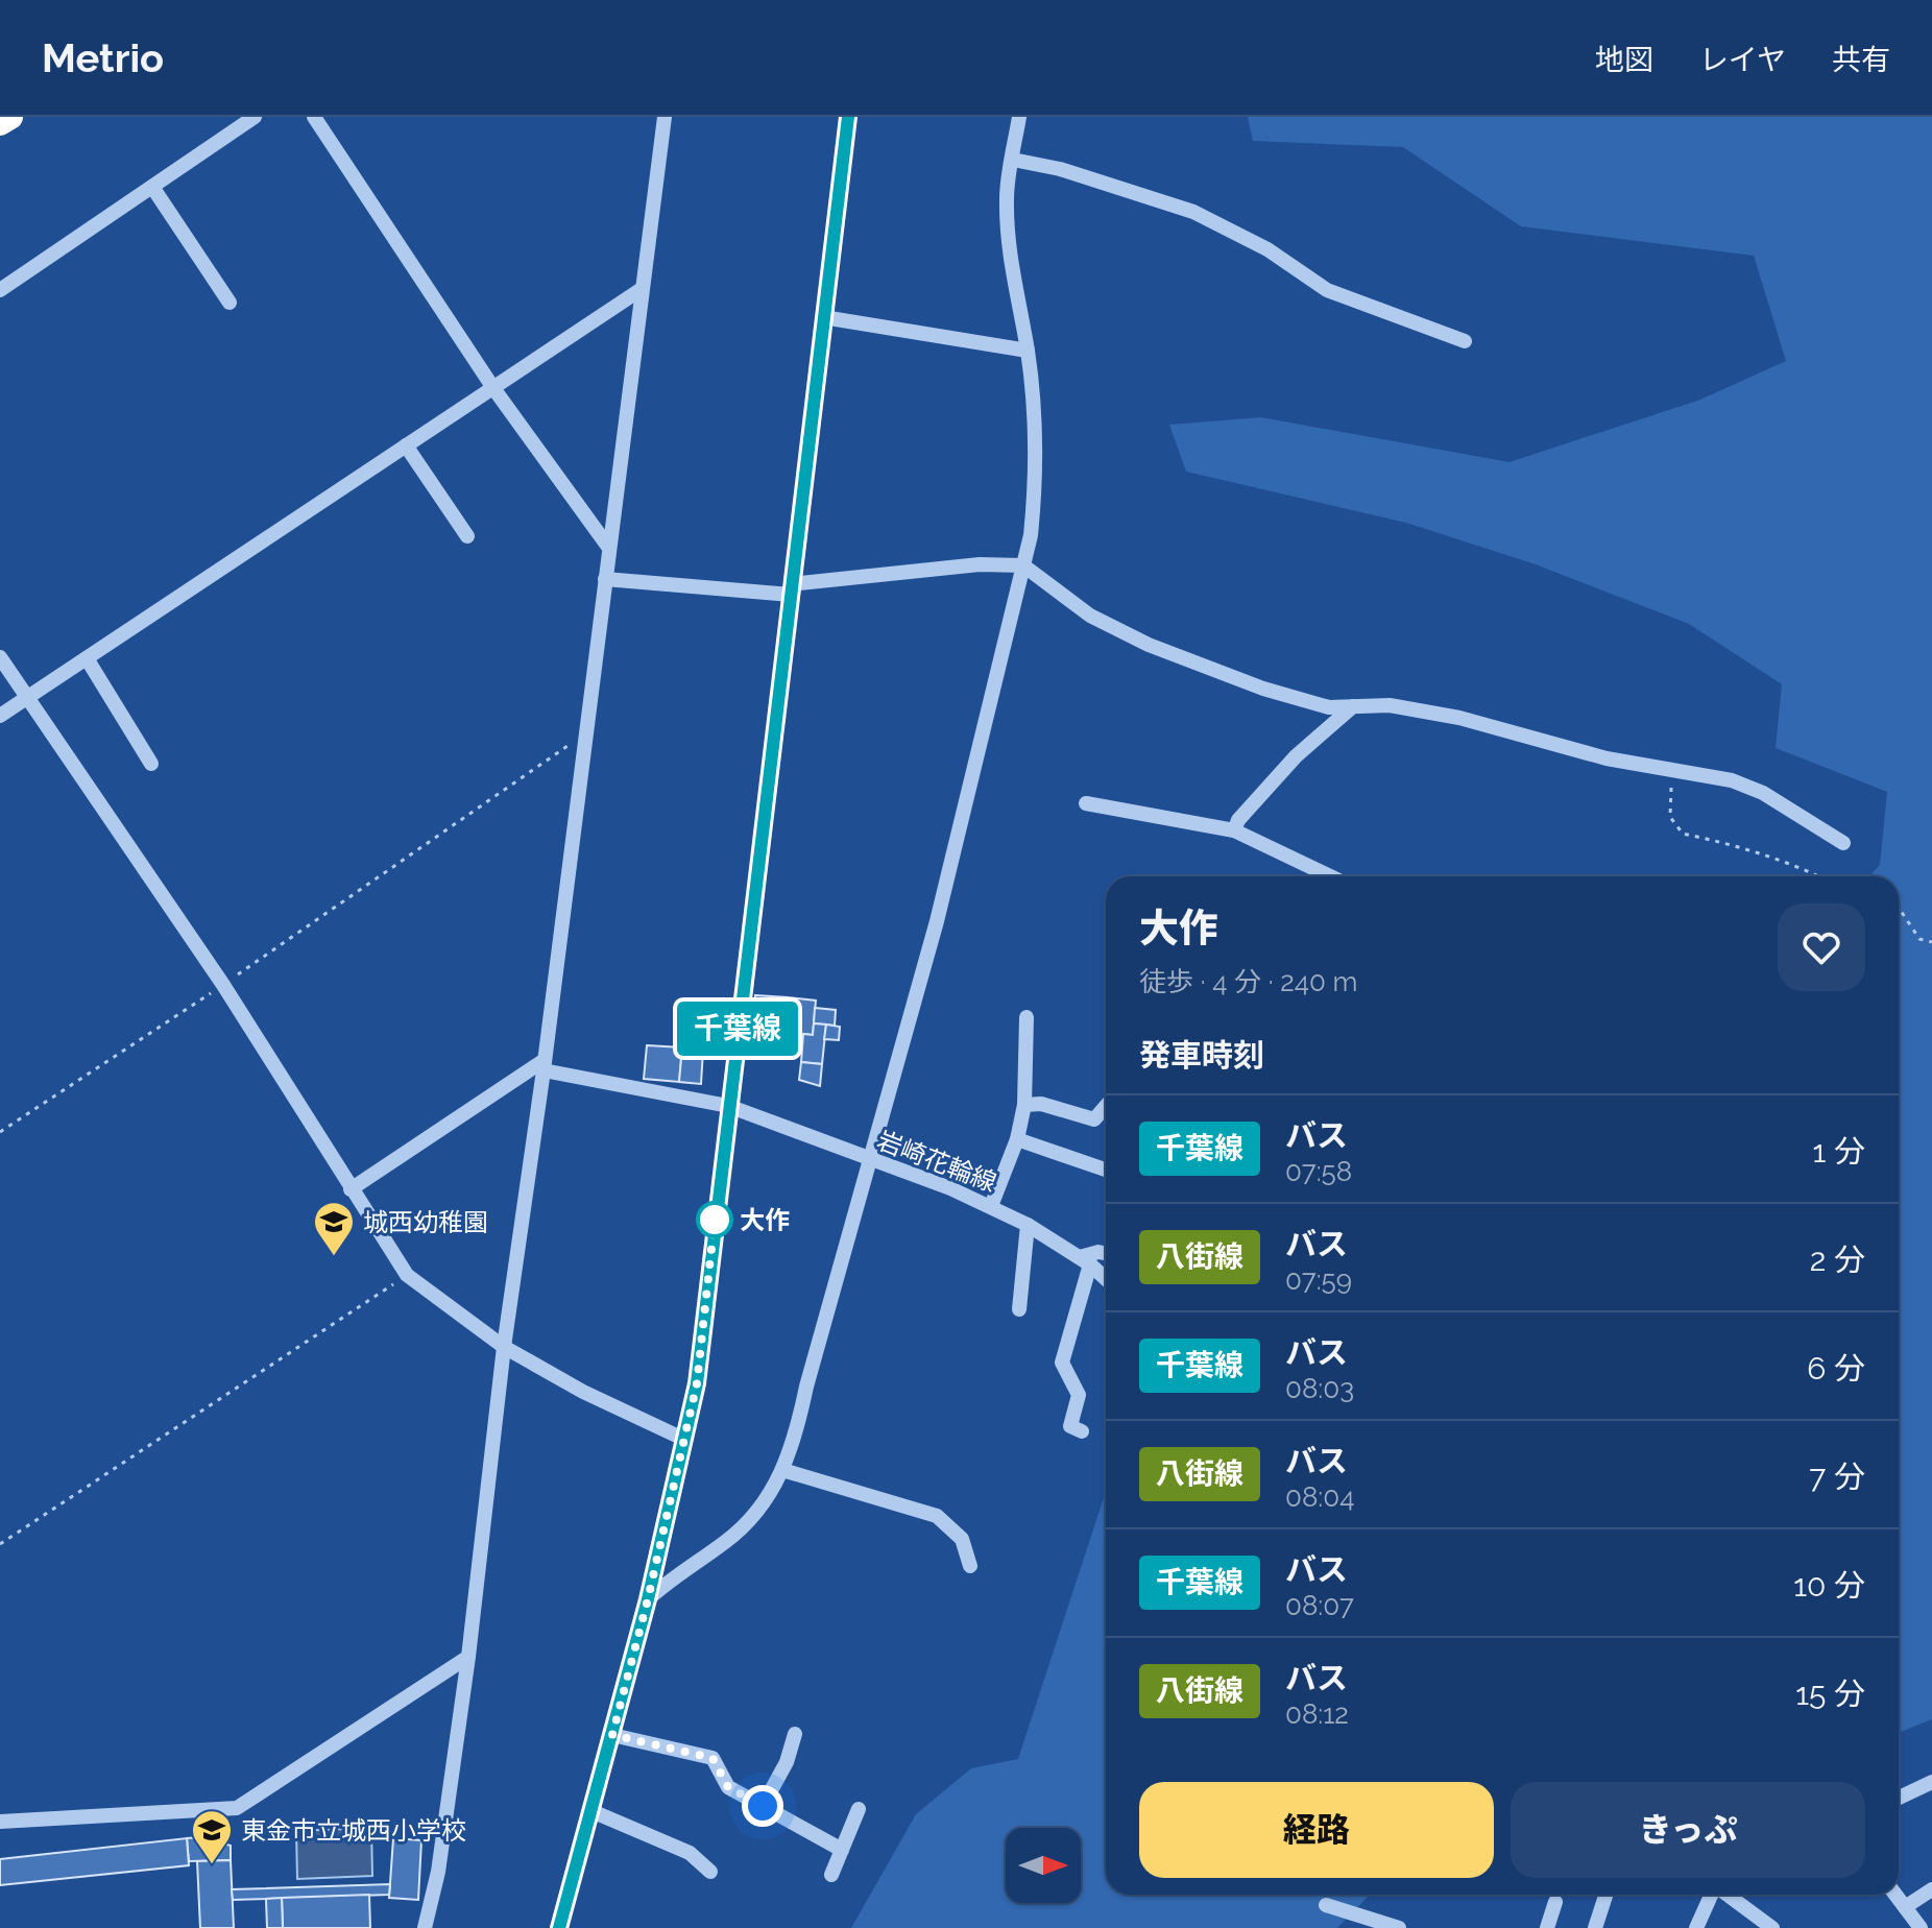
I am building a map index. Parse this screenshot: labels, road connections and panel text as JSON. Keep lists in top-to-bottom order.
{
  "streets": {
    "street": ["岩崎花輪線"]
  },
  "places": {
    "other": ["大作"],
    "school or university": ["城西幼稚園", "東金市立城西小学校"]
  },
  "lines": ["bus line 千葉線"],
  "north": "right",
  "page": {
    "header": "Metrio",
    "nav": ["地図", "レイヤ", "共有"],
    "on_map": "千葉線",
    "heading": [
      ["大作", "徒歩 · 4 分 · 240 m"],
      "発車時刻"
    ],
    "list": [
      {
        "mark": "千葉線",
        "name": "バス",
        "note": "07:58",
        "value": "1 分"
      },
      {
        "mark": "八街線",
        "name": "バス",
        "note": "07:59",
        "value": "2 分"
      },
      {
        "mark": "千葉線",
        "name": "バス",
        "note": "08:03",
        "value": "6 分"
      },
      {
        "mark": "八街線",
        "name": "バス",
        "note": "08:04",
        "value": "7 分"
      },
      {
        "mark": "千葉線",
        "name": "バス",
        "note": "08:07",
        "value": "10 分"
      },
      {
        "mark": "八街線",
        "name": "バス",
        "note": "08:12",
        "value": "15 分"
      }
    ],
    "buttons": ["経路", "きっぷ"]
  }
}
